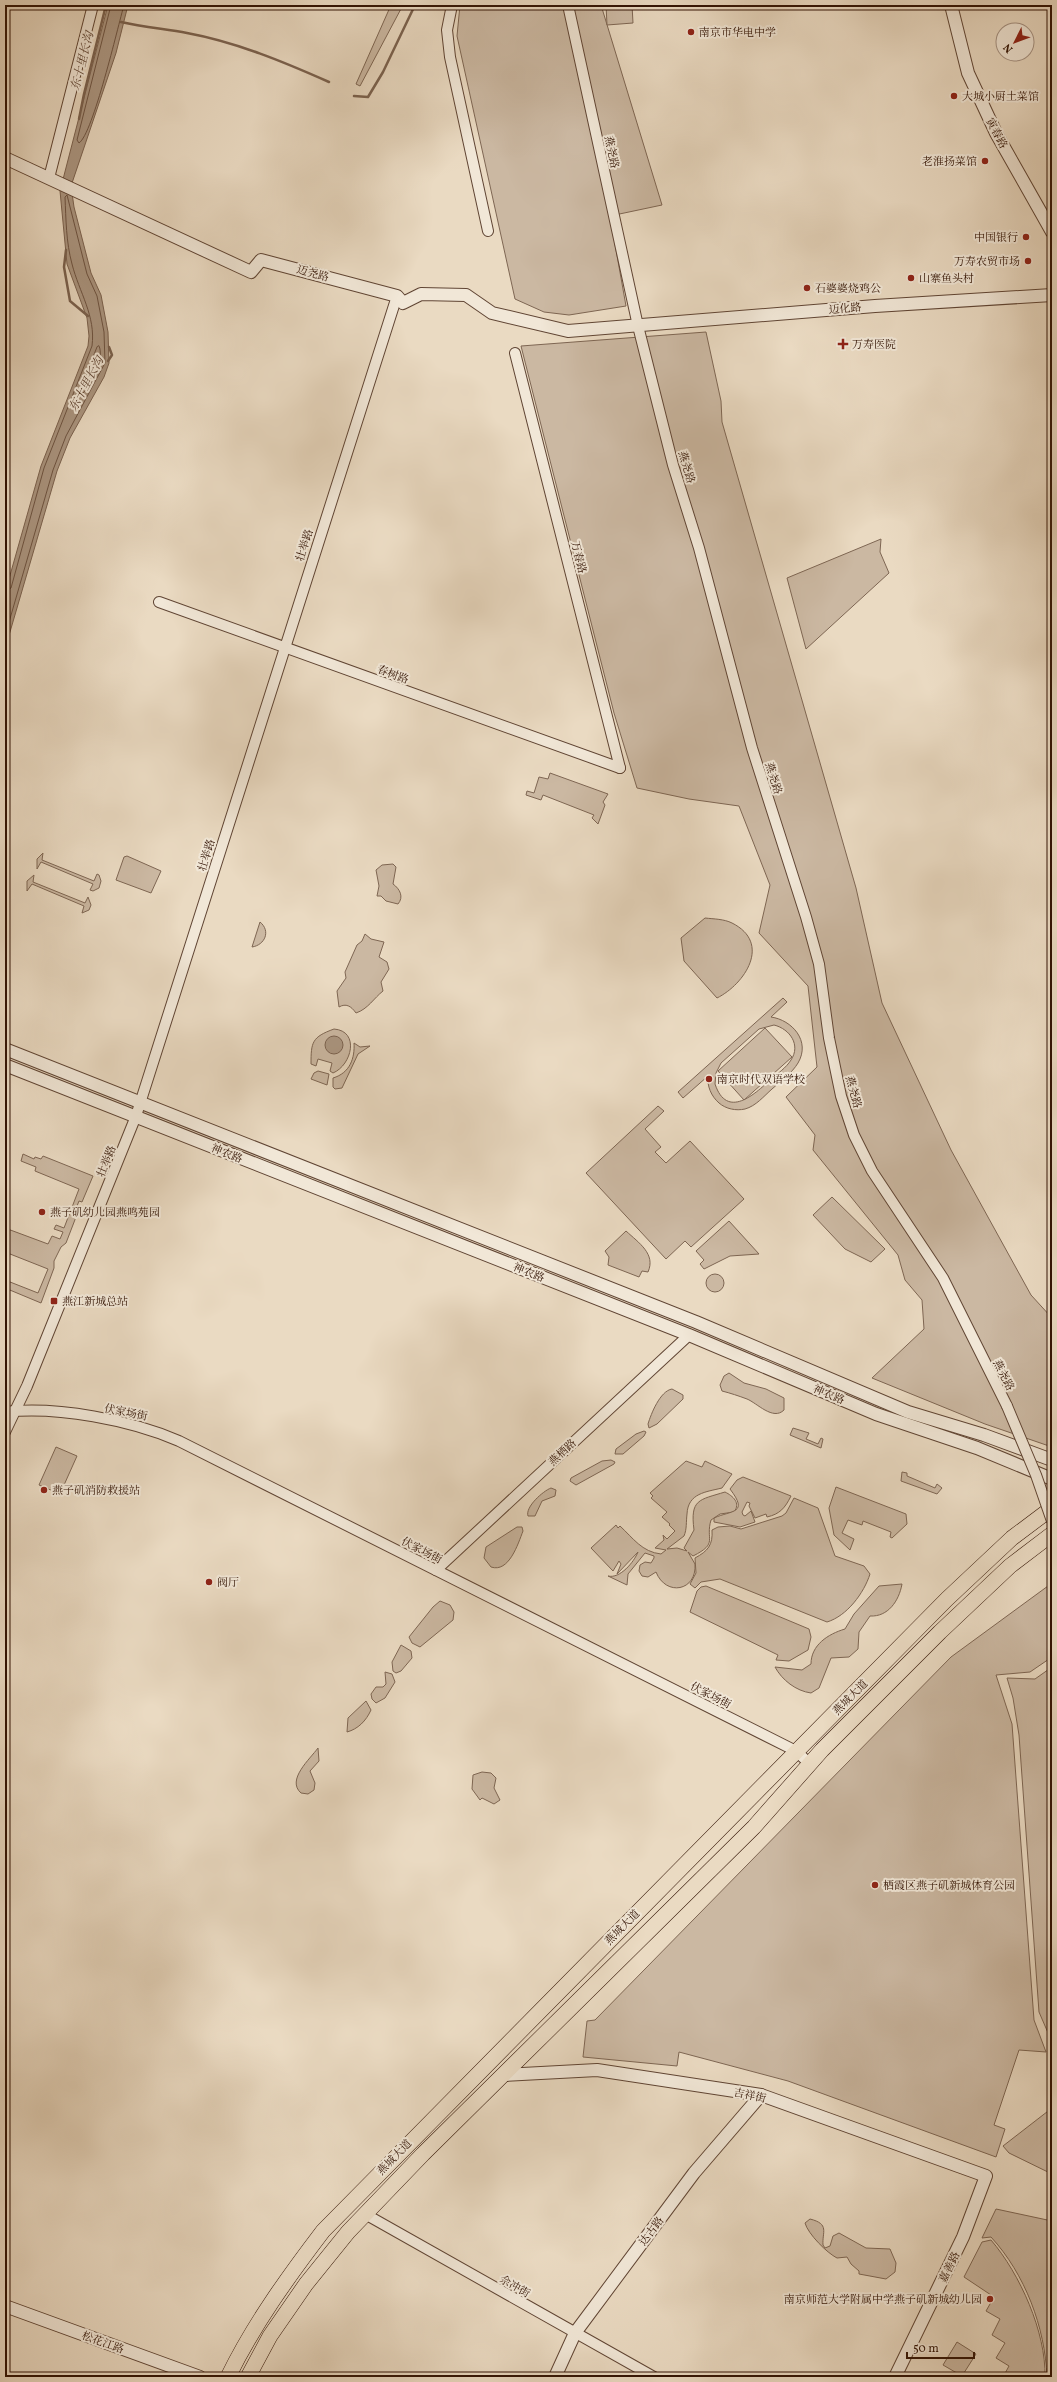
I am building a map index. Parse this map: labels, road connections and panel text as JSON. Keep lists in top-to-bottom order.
{
  "streets": {
    "main road": ["燕城大道"],
    "street": [
      "寅春路",
      "燕尧路",
      "迈尧路",
      "迈化路",
      "壮举路",
      "万春路",
      "春树路",
      "神农路",
      "伏家场街",
      "燕栖路",
      "吉祥街",
      "达古路",
      "嘉善路",
      "佘冲街",
      "松花江路"
    ]
  },
  "crossings": [
    ["燕尧路", "迈尧路"],
    ["燕尧路", "迈化路"],
    ["迈尧路", "迈化路"],
    ["迈尧路", "壮举路"],
    ["壮举路", "春树路"],
    ["壮举路", "神农路"],
    ["壮举路", "伏家场街"],
    ["万春路", "春树路"],
    ["神农路", "燕栖路"],
    ["伏家场街", "燕栖路"],
    ["伏家场街", "燕城大道"],
    ["燕城大道", "吉祥街"],
    ["燕城大道", "佘冲街"],
    ["吉祥街", "达古路"],
    ["吉祥街", "嘉善路"],
    ["达古路", "佘冲街"]
  ],
  "water": ["东十里长沟"],
  "places": {
    "other": [
      "南京市华电中学",
      "大城小厨土菜馆",
      "老淮扬菜馆",
      "中国银行",
      "万寿农贸市场",
      "山寨鱼头村",
      "石婆婆烧鸡公",
      "南京时代双语学校",
      "燕子矶幼儿园燕鸣苑园",
      "燕子矶消防救援站",
      "阀厅",
      "栖霞区燕子矶新城体育公园",
      "南京师范大学附属中学燕子矶新城幼儿园"
    ],
    "health": ["万寿医院"],
    "transit": ["燕江新城总站"]
  },
  "scale_bar": "50 m",
  "north": "bottom left"
}
